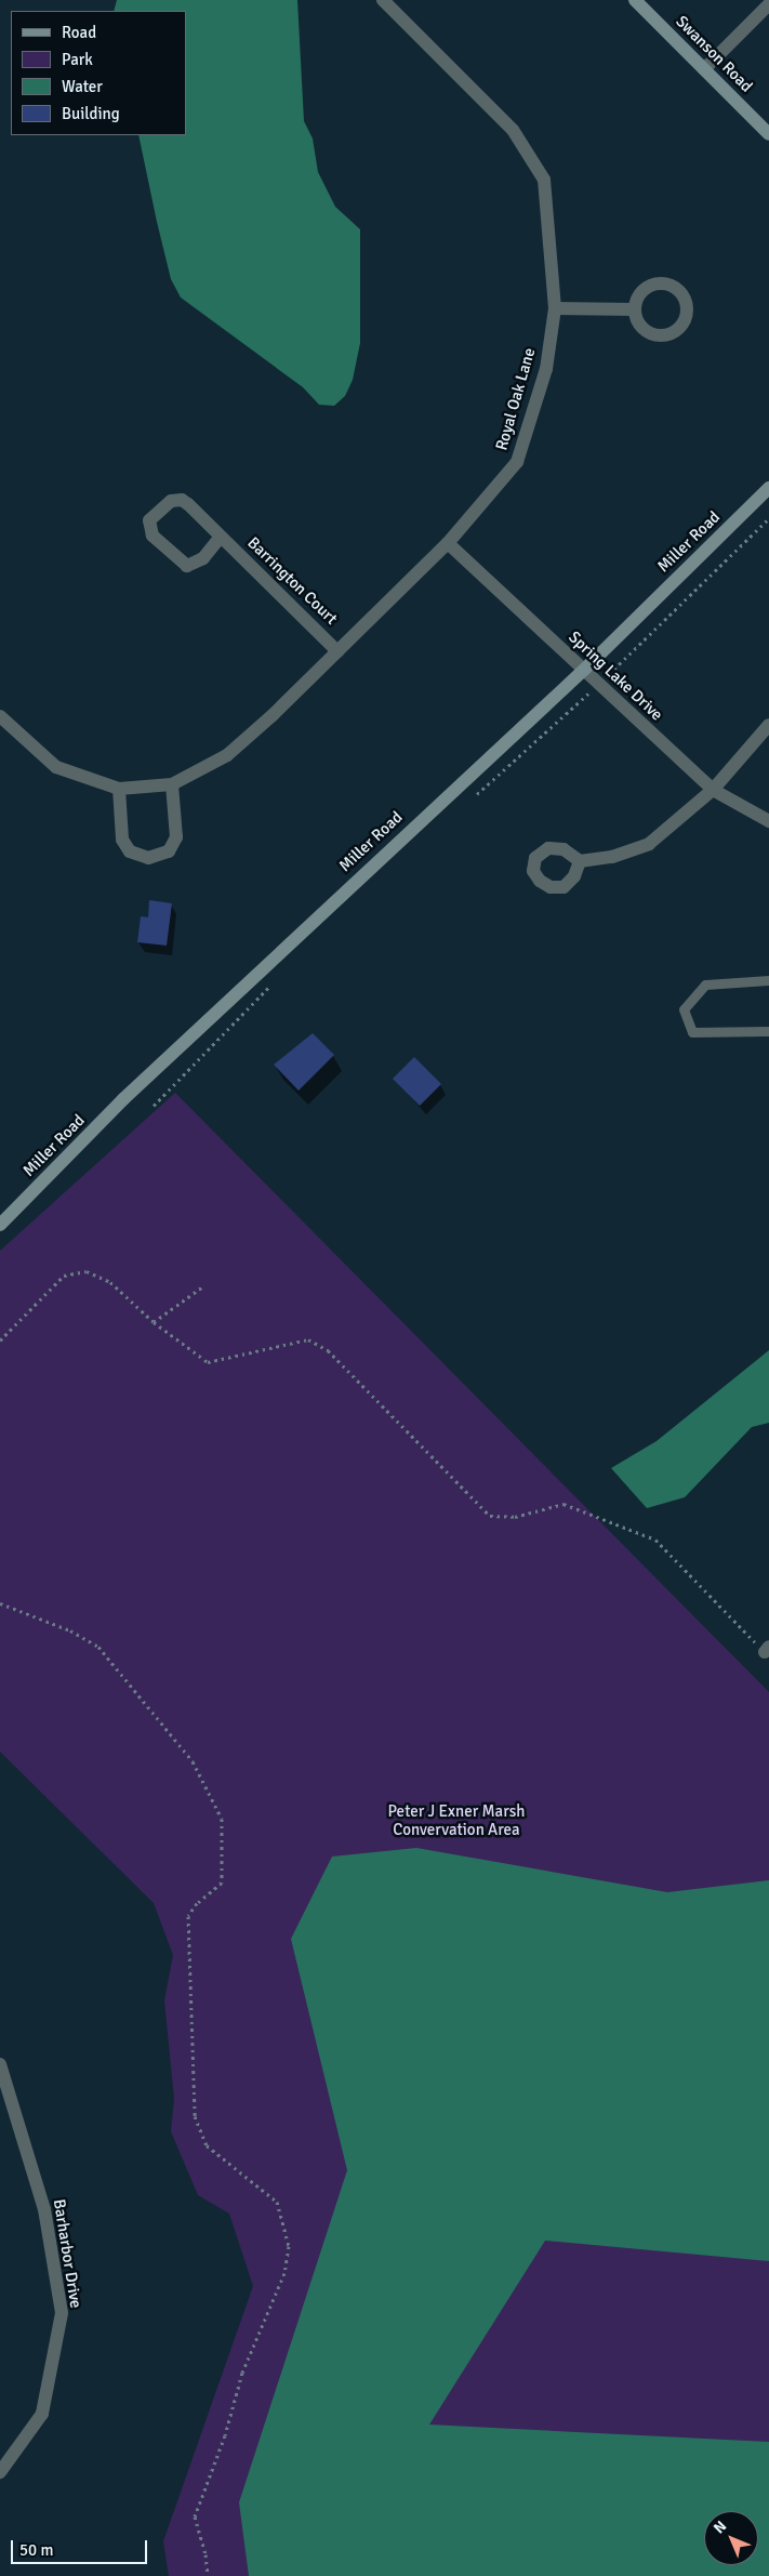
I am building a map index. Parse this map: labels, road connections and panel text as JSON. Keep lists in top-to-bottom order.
{
  "streets": {
    "street": [
      "Swanson Road",
      "Royal Oak Lane",
      "Miller Road",
      "Barrington Court",
      "Spring Lake Drive",
      "Barharbor Drive"
    ]
  },
  "crossings": [
    ["Royal Oak Lane", "Barrington Court"],
    ["Royal Oak Lane", "Spring Lake Drive"],
    ["Miller Road", "Spring Lake Drive"]
  ],
  "parks": ["Peter J Exner Marsh Convervation Area"],
  "legend": [
    "Road",
    "Park",
    "Water",
    "Building"
  ],
  "scale_bar": "50 m",
  "north": "top left"
}
